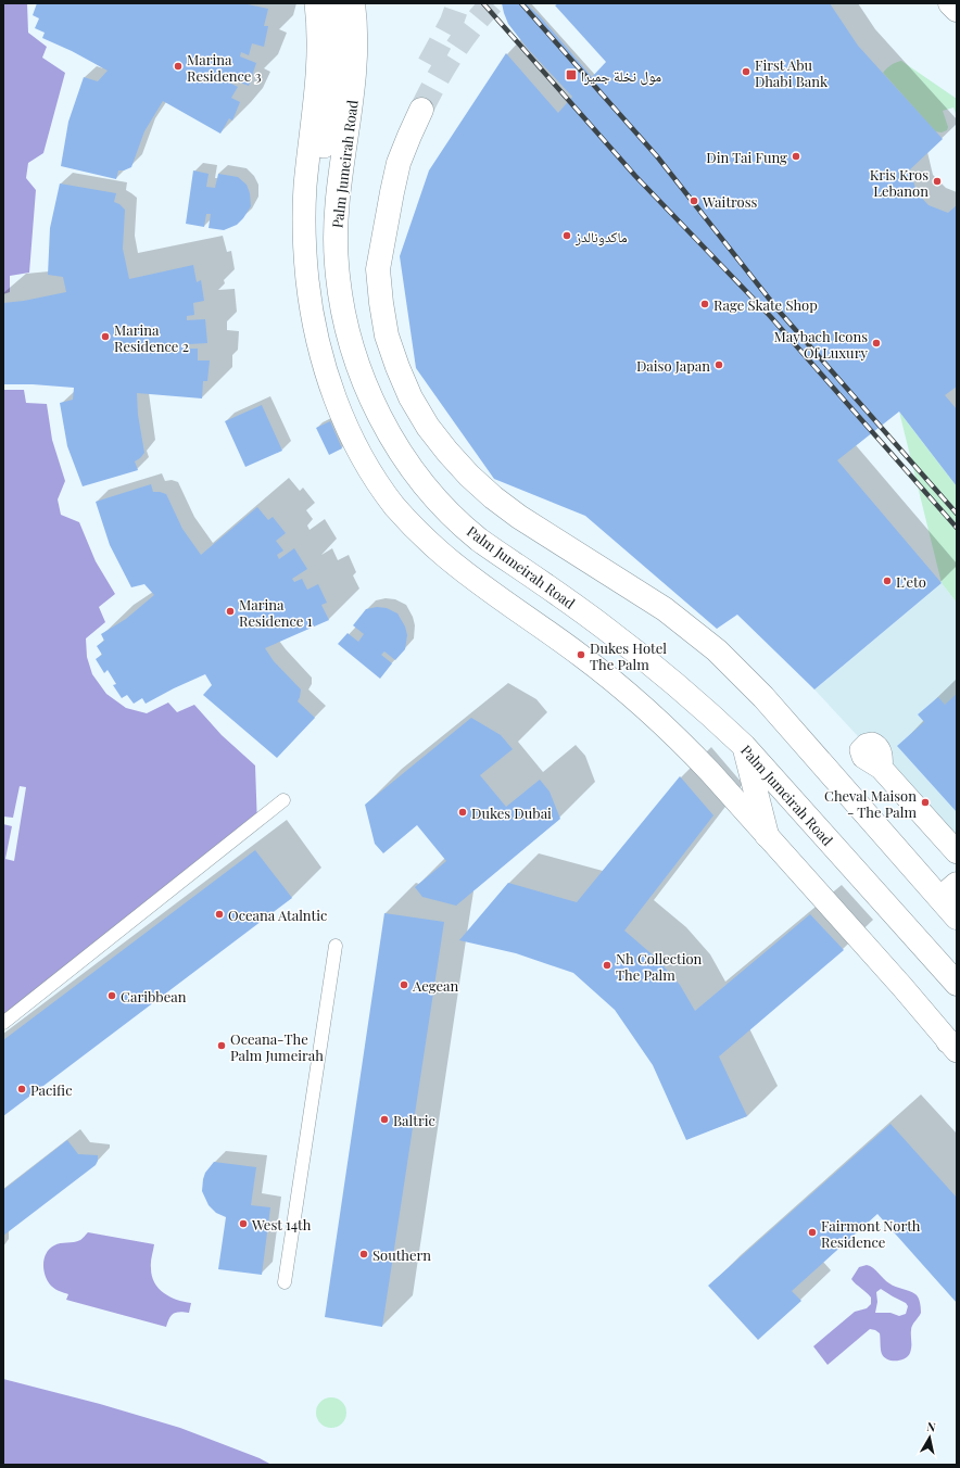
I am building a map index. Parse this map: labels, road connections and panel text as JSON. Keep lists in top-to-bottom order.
{
  "streets": {
    "main road": ["Palm Jumeirah Road"]
  },
  "places": {
    "other": [
      "Marina Residence 3",
      "First Abu Dhabi Bank",
      "Din Tai Fung",
      "Kris Kros Lebanon",
      "Waitross",
      "ماكدونالدز",
      "Rage Skate Shop",
      "Marina Residence 2",
      "Maybach Icons Of Luxury",
      "Daiso Japan",
      "L’eto",
      "Marina Residence 1",
      "Dukes Hotel The Palm",
      "Cheval Maison - The Palm",
      "Dukes Dubai",
      "Oceana Atalntic",
      "Nh Collection The Palm",
      "Aegean",
      "Caribbean",
      "Oceana-The Palm Jumeirah",
      "Pacific",
      "Baltric",
      "West 14th",
      "Fairmont North Residence",
      "Southern"
    ],
    "transit": ["مول نخلة جميرا"]
  },
  "north": "top"
}
